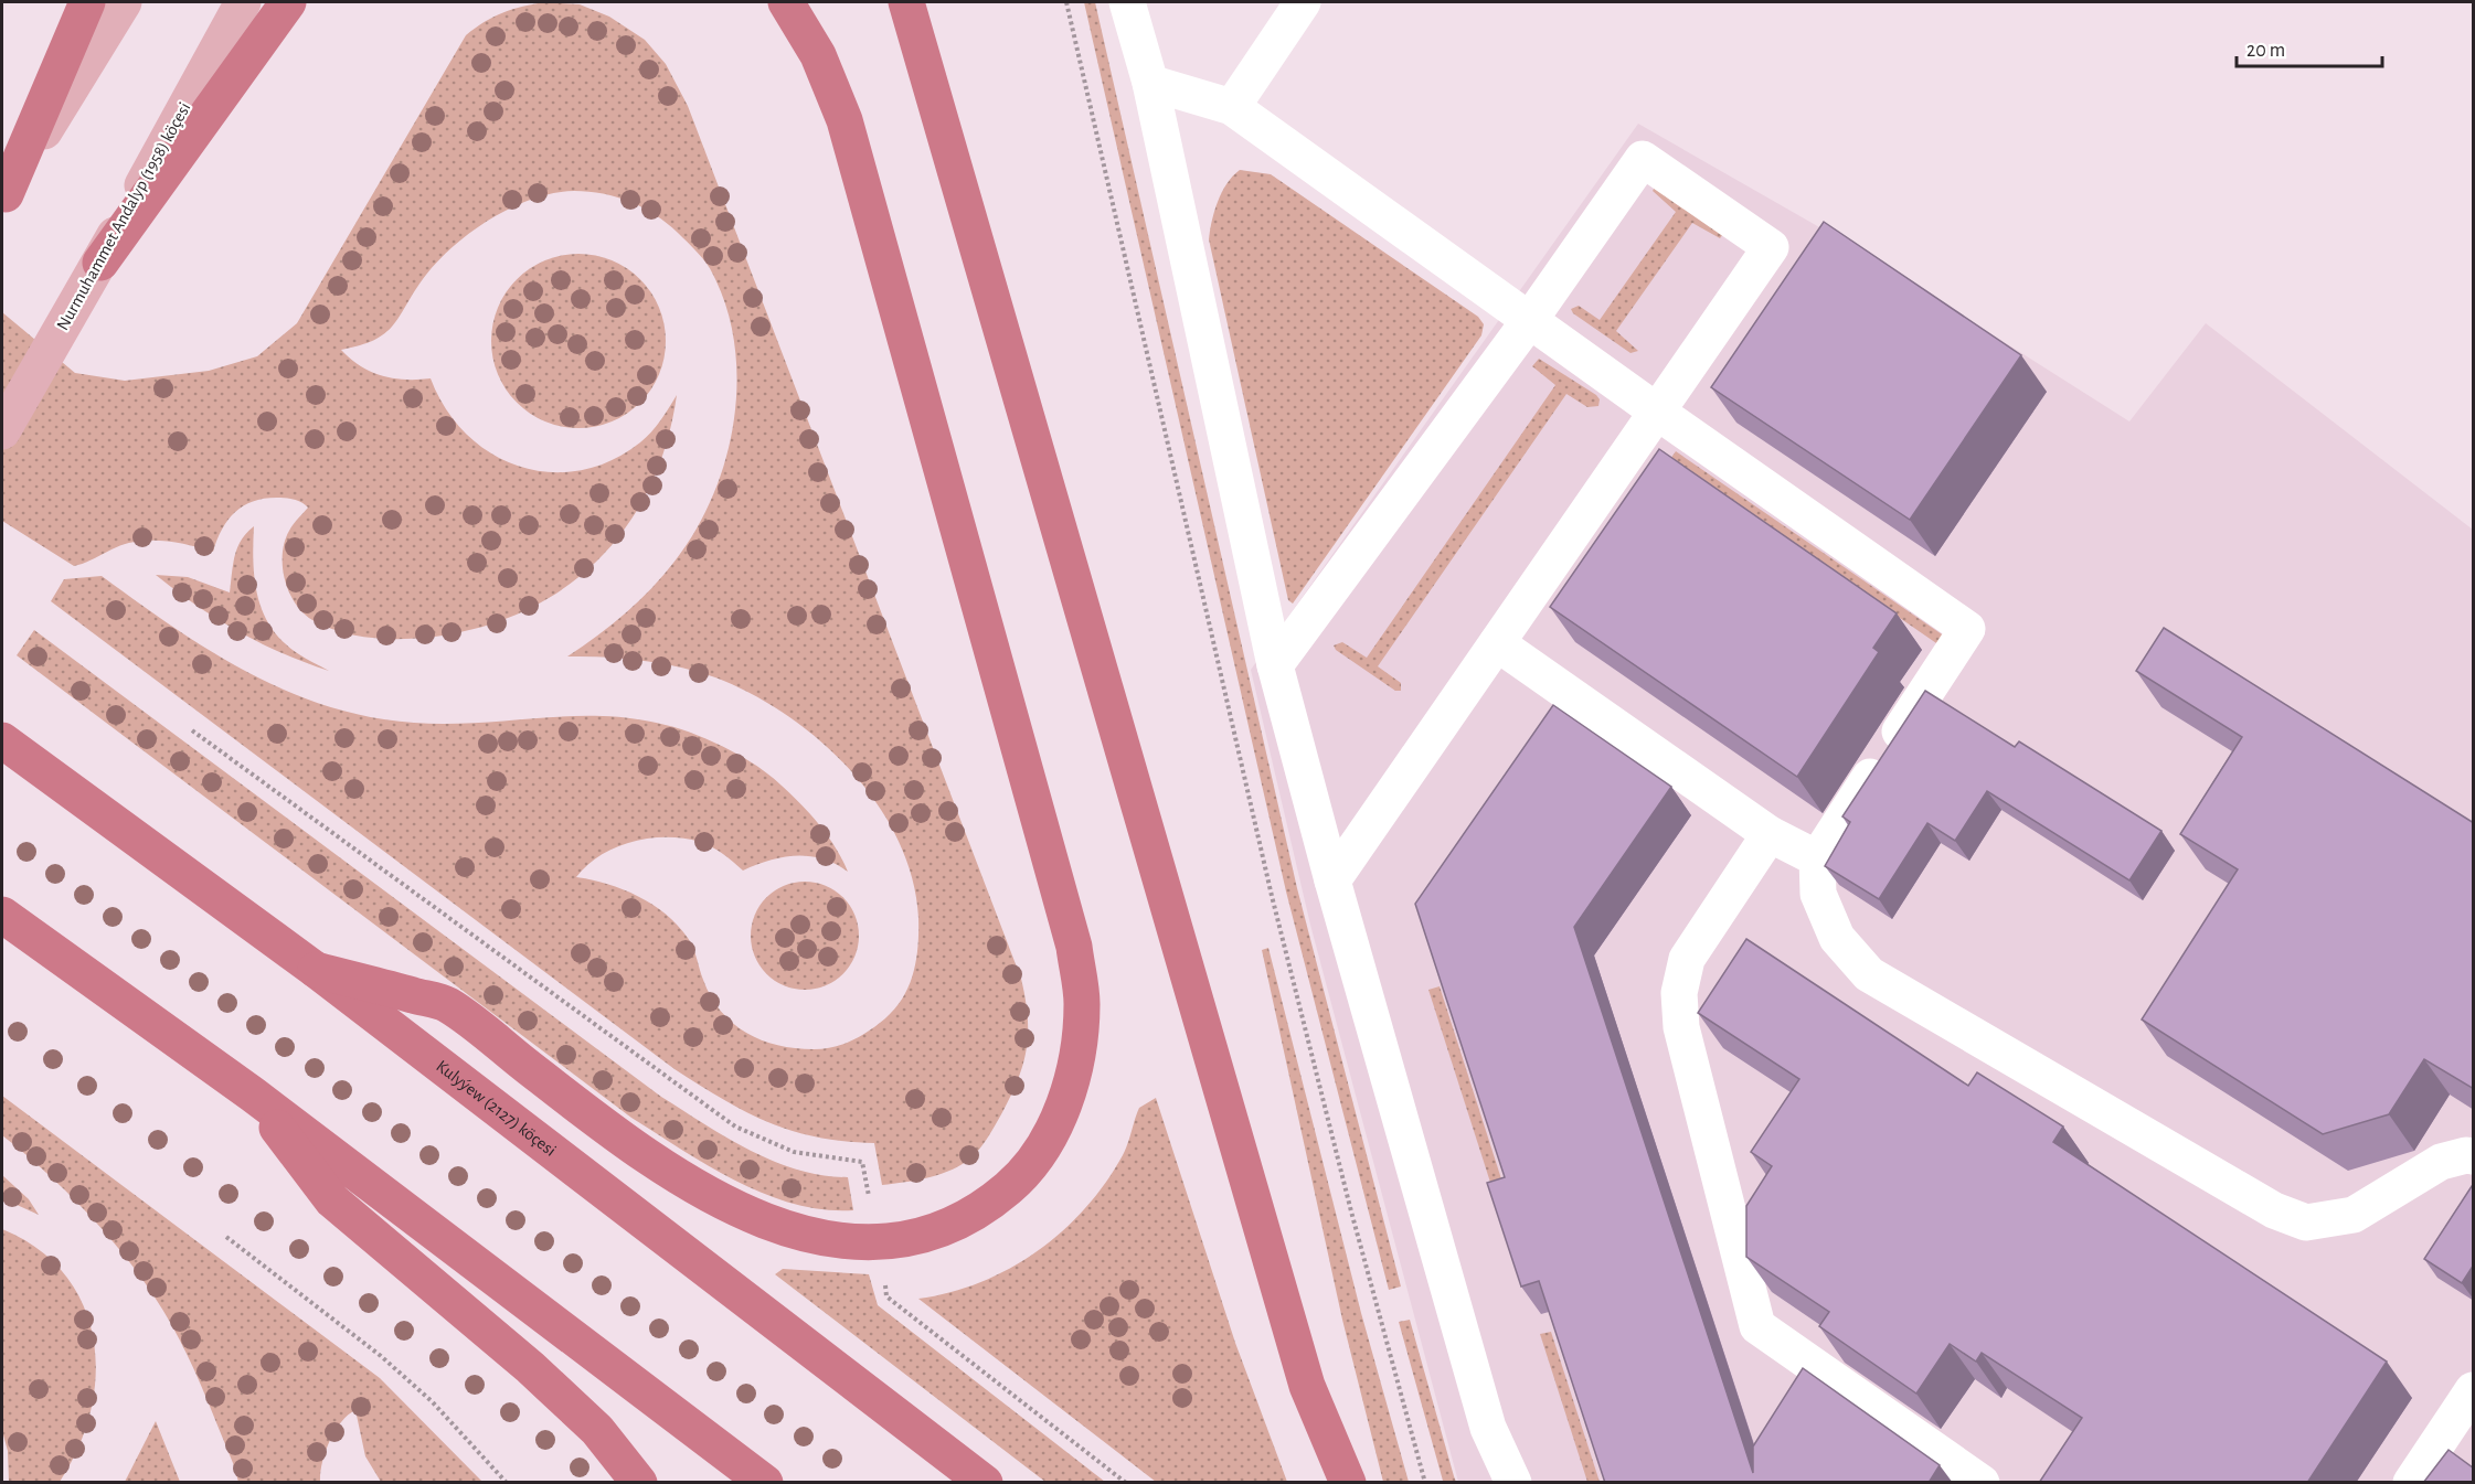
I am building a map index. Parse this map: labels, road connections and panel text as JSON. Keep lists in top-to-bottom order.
{
  "streets": {
    "highway": ["Kulyýew (2127) köçesi"],
    "main road": ["Nurmuhammet Andalyp (1958) köçesi"]
  },
  "scale_bar": "20 m"
}
